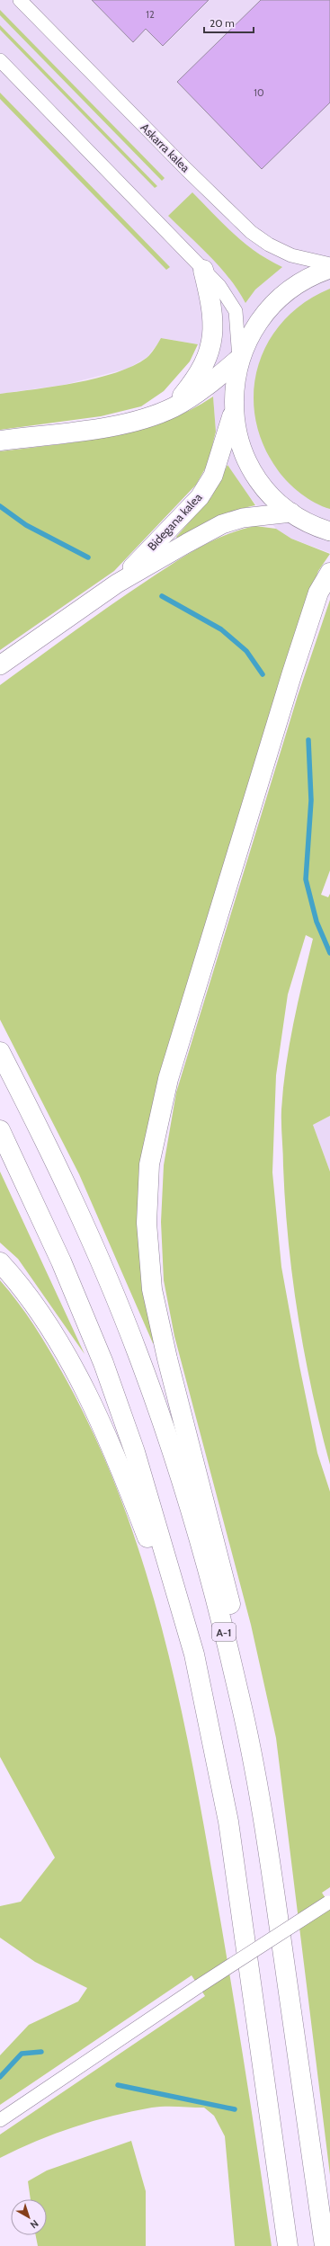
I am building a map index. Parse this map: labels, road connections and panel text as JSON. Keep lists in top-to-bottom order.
{
  "streets": {
    "highway": ["A-1"],
    "street": ["Askarra kalea", "Bidegana kalea"]
  },
  "house_numbers": ["12", "10"],
  "scale_bar": "20 m",
  "north": "bottom right"
}
